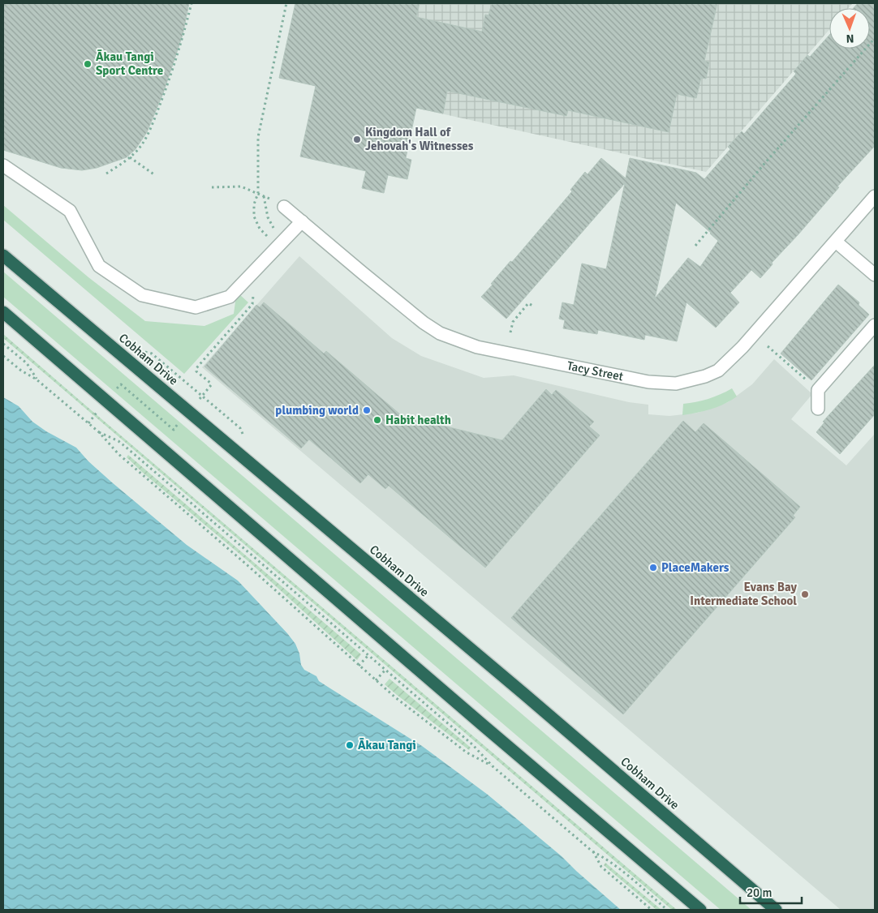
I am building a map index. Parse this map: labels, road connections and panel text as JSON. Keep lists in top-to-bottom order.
{
  "streets": {
    "highway": ["Cobham Drive"],
    "street": ["Tacy Street"]
  },
  "places": [
    "Ākau Tangi Sport Centre",
    "Kingdom Hall of Jehovah's Witnesses",
    "plumbing world",
    "Habit health",
    "PlaceMakers",
    "Evans Bay Intermediate School",
    "Ākau Tangi"
  ],
  "scale_bar": "20 m",
  "north": "bottom"
}
